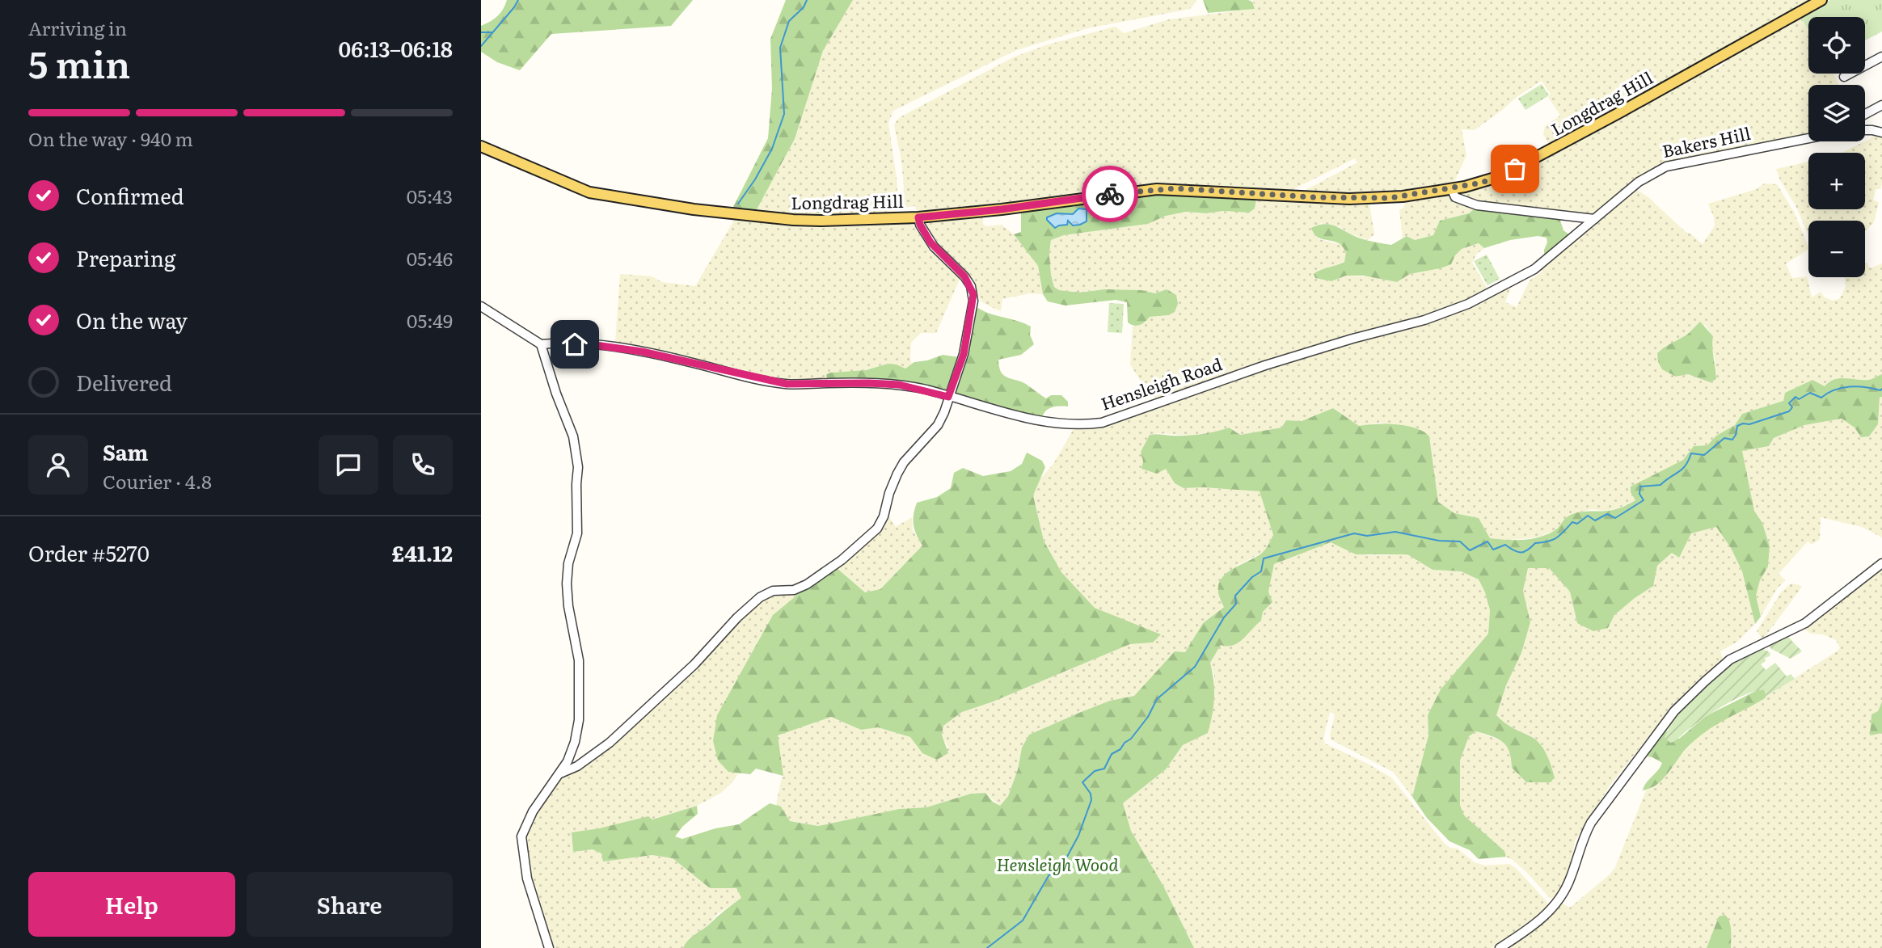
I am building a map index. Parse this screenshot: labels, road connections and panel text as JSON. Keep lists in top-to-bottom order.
{
  "streets": {
    "main road": ["Longdrag Hill"],
    "street": ["Bakers Hill", "Hensleigh Road"]
  },
  "crossings": [
    ["Bakers Hill", "Hensleigh Road"]
  ],
  "parks": ["Hensleigh Wood"],
  "page": {
    "heading": ["5 min", "Arriving in", "06:13–06:18"],
    "panel": [
      "Sam",
      "Courier · 4.8",
      "Order #5270",
      "£41.12"
    ],
    "map_buttons": ["+", "−"],
    "bar": "On the way · 940 m",
    "list": [
      ["Confirmed", "05:43"],
      ["Preparing", "05:46"],
      ["On the way", "05:49"],
      "Delivered"
    ],
    "buttons": ["Help", "Share"]
  }
}
